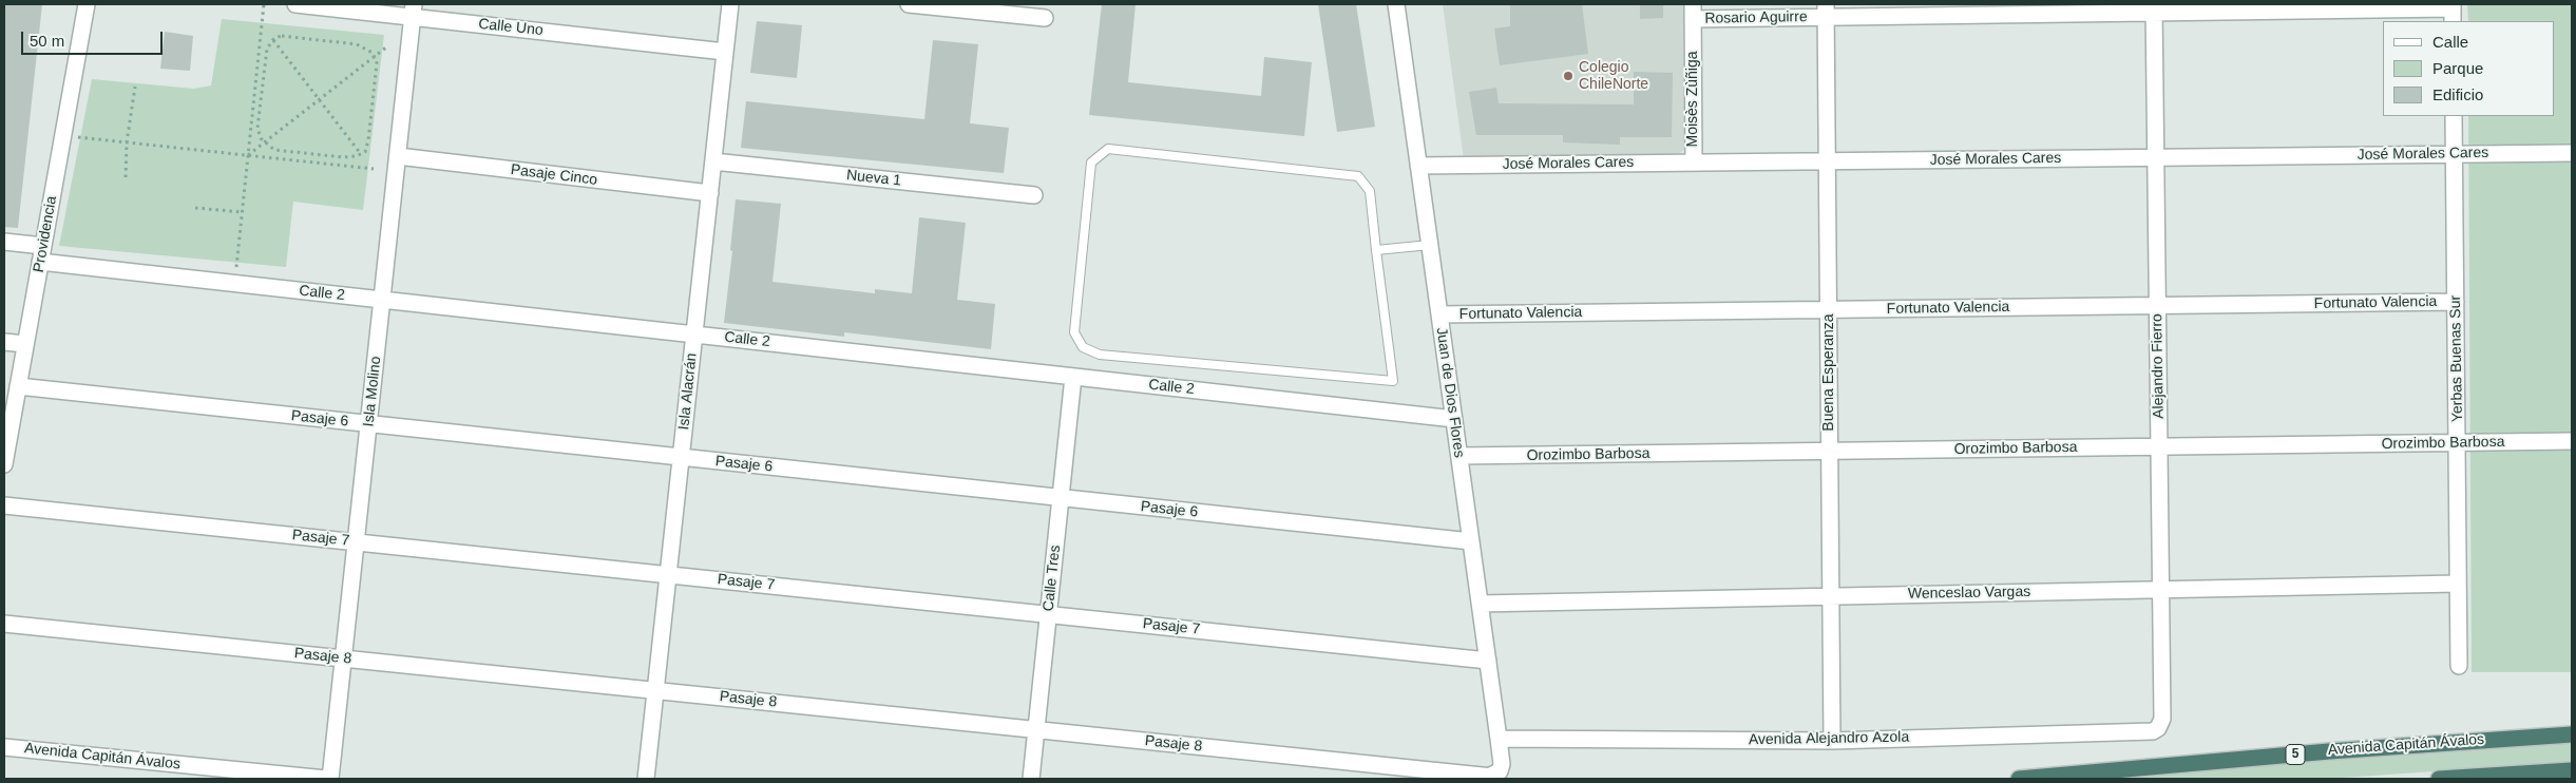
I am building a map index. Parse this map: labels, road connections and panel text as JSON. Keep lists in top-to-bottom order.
{
  "streets": {
    "highway": ["Avenida Capitán Ávalos", "5"],
    "street": [
      "Rosario Aguirre",
      "Calle Uno",
      "Moisès Zùñiga",
      "José Morales Cares",
      "Pasaje Cinco",
      "Nueva 1",
      "Providencia",
      "Calle 2",
      "Fortunato Valencia",
      "Yerbas Buenas Sur",
      "Alejandro Fierro",
      "Buena Esperanza",
      "Isla Molino",
      "Isla Alacrán",
      "Juan de Dios Flores",
      "Pasaje 6",
      "Orozimbo Barbosa",
      "Pasaje 7",
      "Calle Tres",
      "Wenceslao Vargas",
      "Pasaje 8",
      "Avenida Alejandro Azola"
    ]
  },
  "crossings": [
    ["Rosario Aguirre", "Moisès Zùñiga"],
    ["Rosario Aguirre", "Alejandro Fierro"],
    ["Rosario Aguirre", "Buena Esperanza"],
    ["Calle Uno", "Isla Molino"],
    ["Calle Uno", "Isla Alacrán"],
    ["Moisès Zùñiga", "José Morales Cares"],
    ["José Morales Cares", "Yerbas Buenas Sur"],
    ["José Morales Cares", "Alejandro Fierro"],
    ["José Morales Cares", "Buena Esperanza"],
    ["José Morales Cares", "Juan de Dios Flores"],
    ["Pasaje Cinco", "Isla Molino"],
    ["Pasaje Cinco", "Isla Alacrán"],
    ["Nueva 1", "Isla Alacrán"],
    ["Providencia", "Calle 2"],
    ["Providencia", "Pasaje 6"],
    ["Calle 2", "Isla Molino"],
    ["Calle 2", "Isla Alacrán"],
    ["Calle 2", "Juan de Dios Flores"],
    ["Calle 2", "Calle Tres"],
    ["Fortunato Valencia", "Yerbas Buenas Sur"],
    ["Fortunato Valencia", "Alejandro Fierro"],
    ["Fortunato Valencia", "Buena Esperanza"],
    ["Fortunato Valencia", "Juan de Dios Flores"],
    ["Yerbas Buenas Sur", "Orozimbo Barbosa"],
    ["Yerbas Buenas Sur", "Wenceslao Vargas"],
    ["Alejandro Fierro", "Orozimbo Barbosa"],
    ["Alejandro Fierro", "Wenceslao Vargas"],
    ["Alejandro Fierro", "Avenida Alejandro Azola"],
    ["Buena Esperanza", "Orozimbo Barbosa"],
    ["Buena Esperanza", "Wenceslao Vargas"],
    ["Buena Esperanza", "Avenida Alejandro Azola"],
    ["Isla Molino", "Pasaje 6"],
    ["Isla Molino", "Pasaje 7"],
    ["Isla Molino", "Pasaje 8"],
    ["Isla Alacrán", "Pasaje 6"],
    ["Isla Alacrán", "Pasaje 7"],
    ["Isla Alacrán", "Pasaje 8"],
    ["Juan de Dios Flores", "Pasaje 6"],
    ["Juan de Dios Flores", "Orozimbo Barbosa"],
    ["Juan de Dios Flores", "Pasaje 7"],
    ["Juan de Dios Flores", "Wenceslao Vargas"],
    ["Juan de Dios Flores", "Pasaje 8"],
    ["Juan de Dios Flores", "Avenida Alejandro Azola"],
    ["Pasaje 6", "Calle Tres"],
    ["Pasaje 7", "Calle Tres"],
    ["Calle Tres", "Pasaje 8"]
  ],
  "places": ["Colegio ChileNorte"],
  "legend": ["Calle", "Parque", "Edificio"],
  "scale_bar": "50 m"
}
